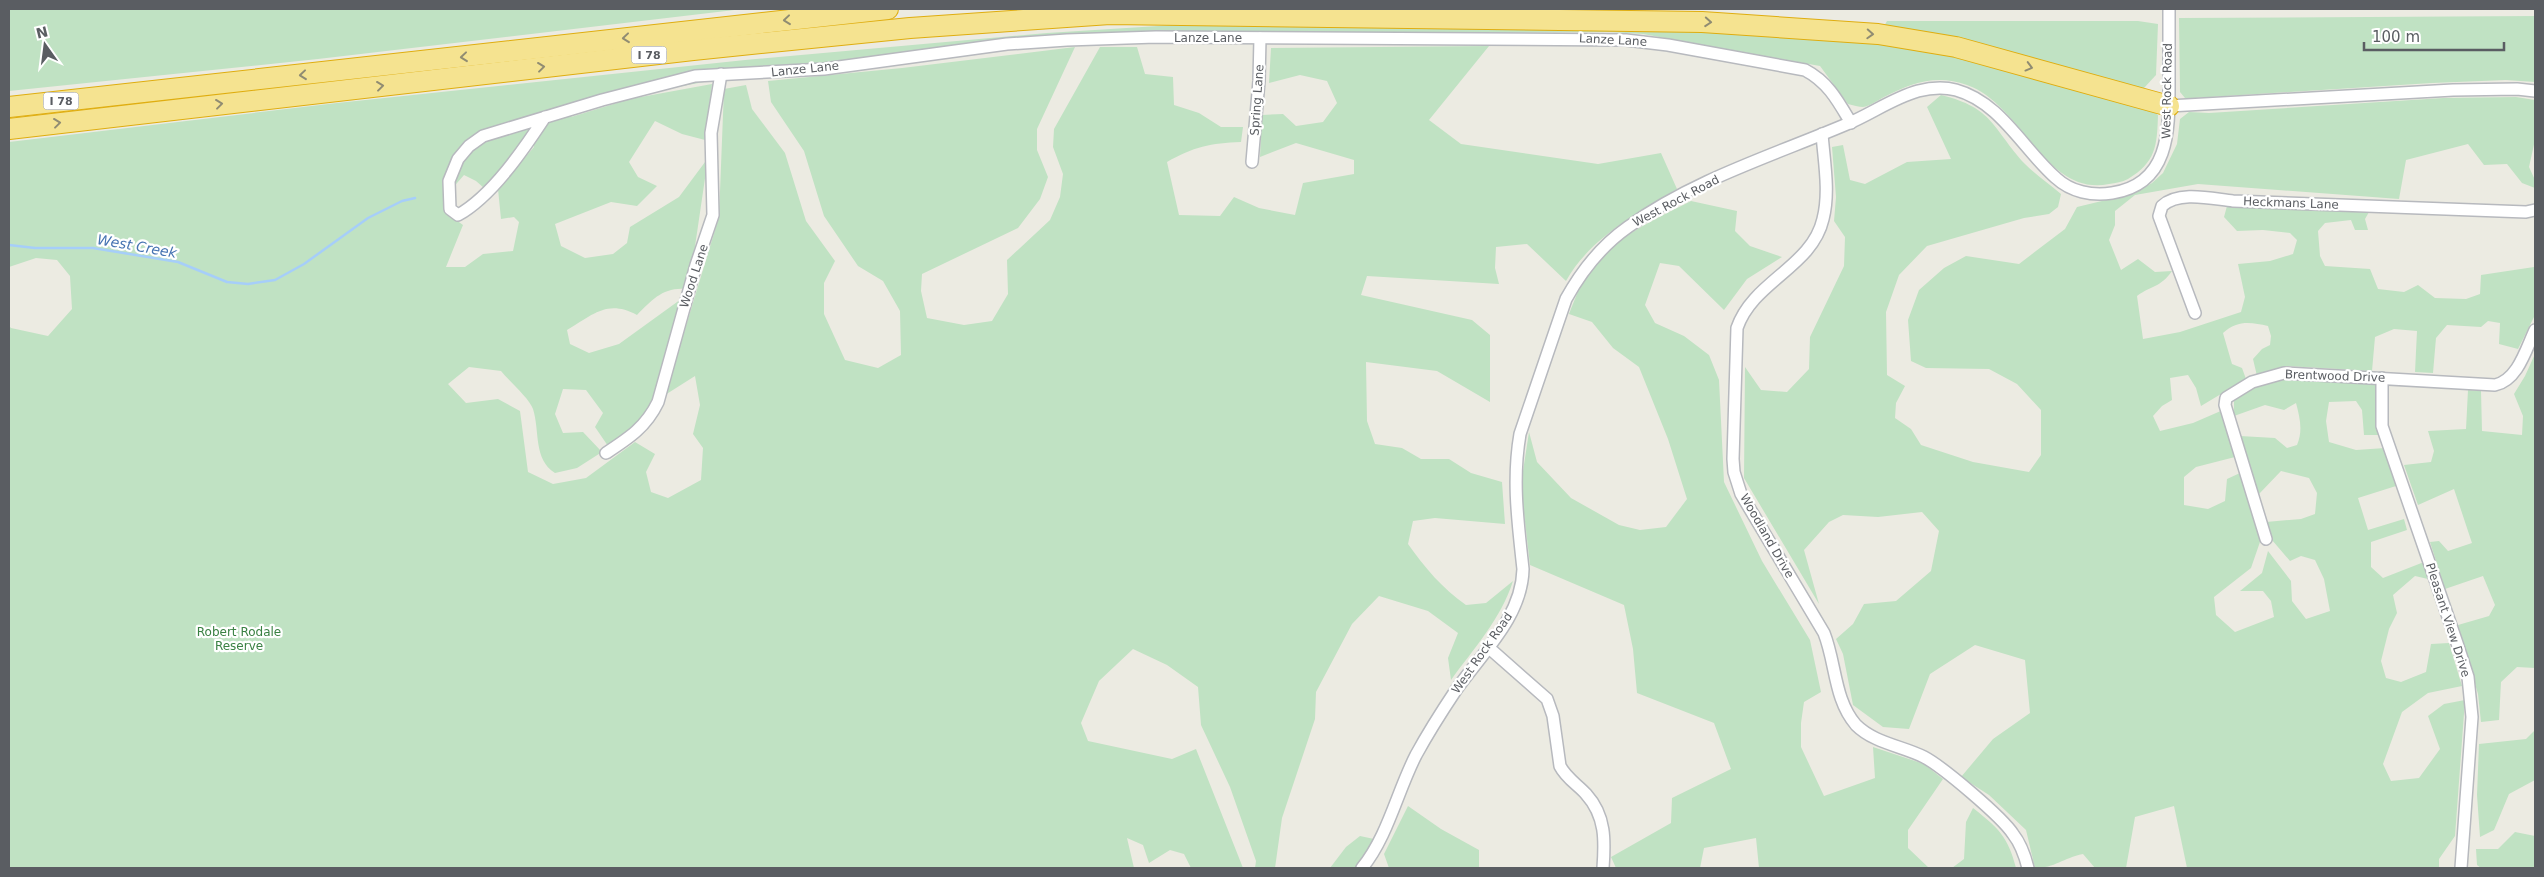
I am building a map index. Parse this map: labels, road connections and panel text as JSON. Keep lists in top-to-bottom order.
{
  "streets": {
    "highway": ["I 78"],
    "street": [
      "Lanze Lane",
      "West Rock Road",
      "Spring Lane",
      "Heckmans Lane",
      "Wood Lane",
      "Brentwood Drive",
      "Woodland Drive",
      "Pleasant View Drive"
    ]
  },
  "crossings": [
    ["Lanze Lane", "West Rock Road"],
    ["Lanze Lane", "Spring Lane"],
    ["Lanze Lane", "Wood Lane"],
    ["West Rock Road", "Woodland Drive"],
    ["Brentwood Drive", "Pleasant View Drive"]
  ],
  "water": ["West Creek"],
  "parks": ["Robert Rodale Reserve"],
  "scale_bar": "100 m",
  "north": "top"
}
